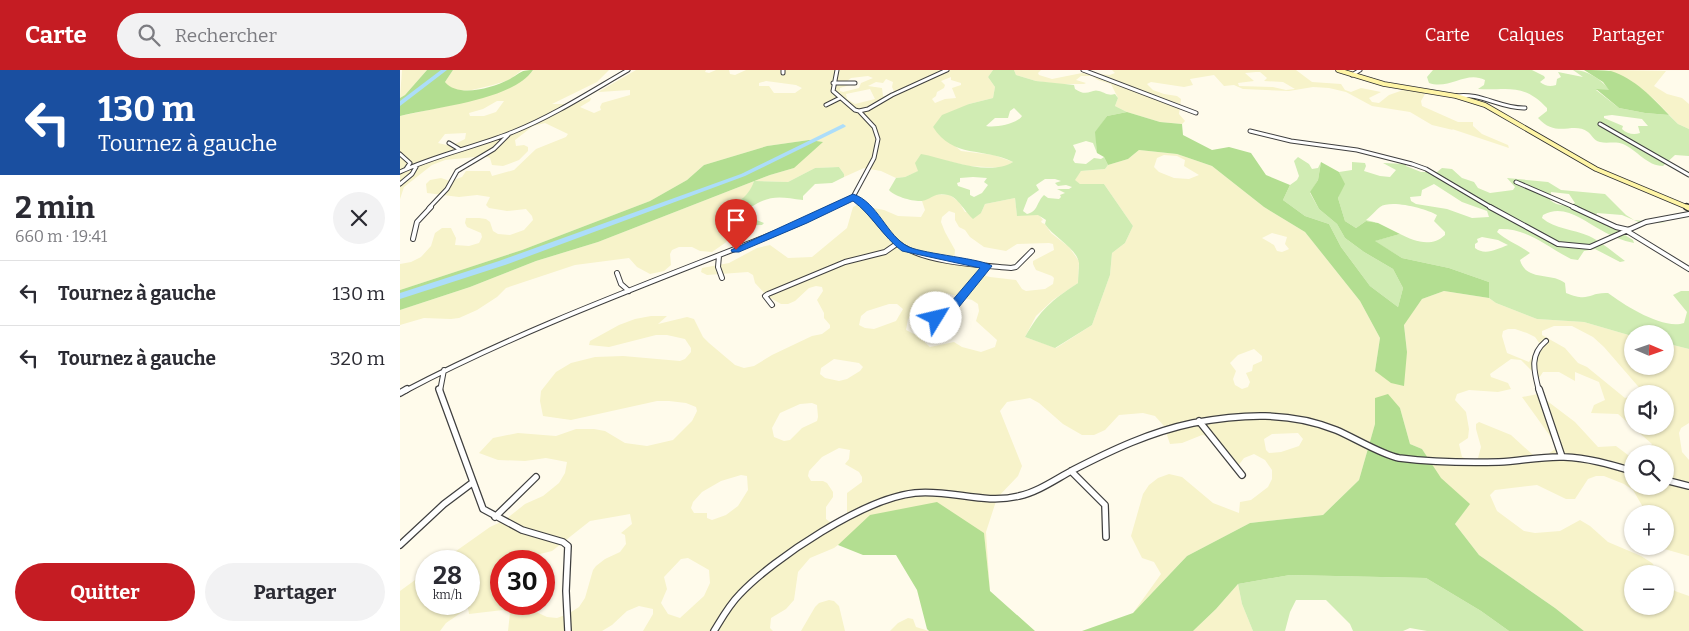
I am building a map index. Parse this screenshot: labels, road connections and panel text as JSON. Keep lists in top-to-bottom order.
{
  "north": "right",
  "page": {
    "header": "Carte",
    "search": "Rechercher",
    "nav": ["Carte", "Calques", "Partager"],
    "turn": ["130 m", "Tournez à gauche"],
    "heading": ["2 min", "660 m · 19:41"],
    "list": [
      {
        "name": "Tournez à gauche",
        "value": "130 m"
      },
      {
        "name": "Tournez à gauche",
        "value": "320 m"
      }
    ],
    "map_buttons": ["+", "−"],
    "speed": "28 km/h",
    "limit": "30",
    "buttons": ["Quitter", "Partager"]
  }
}
